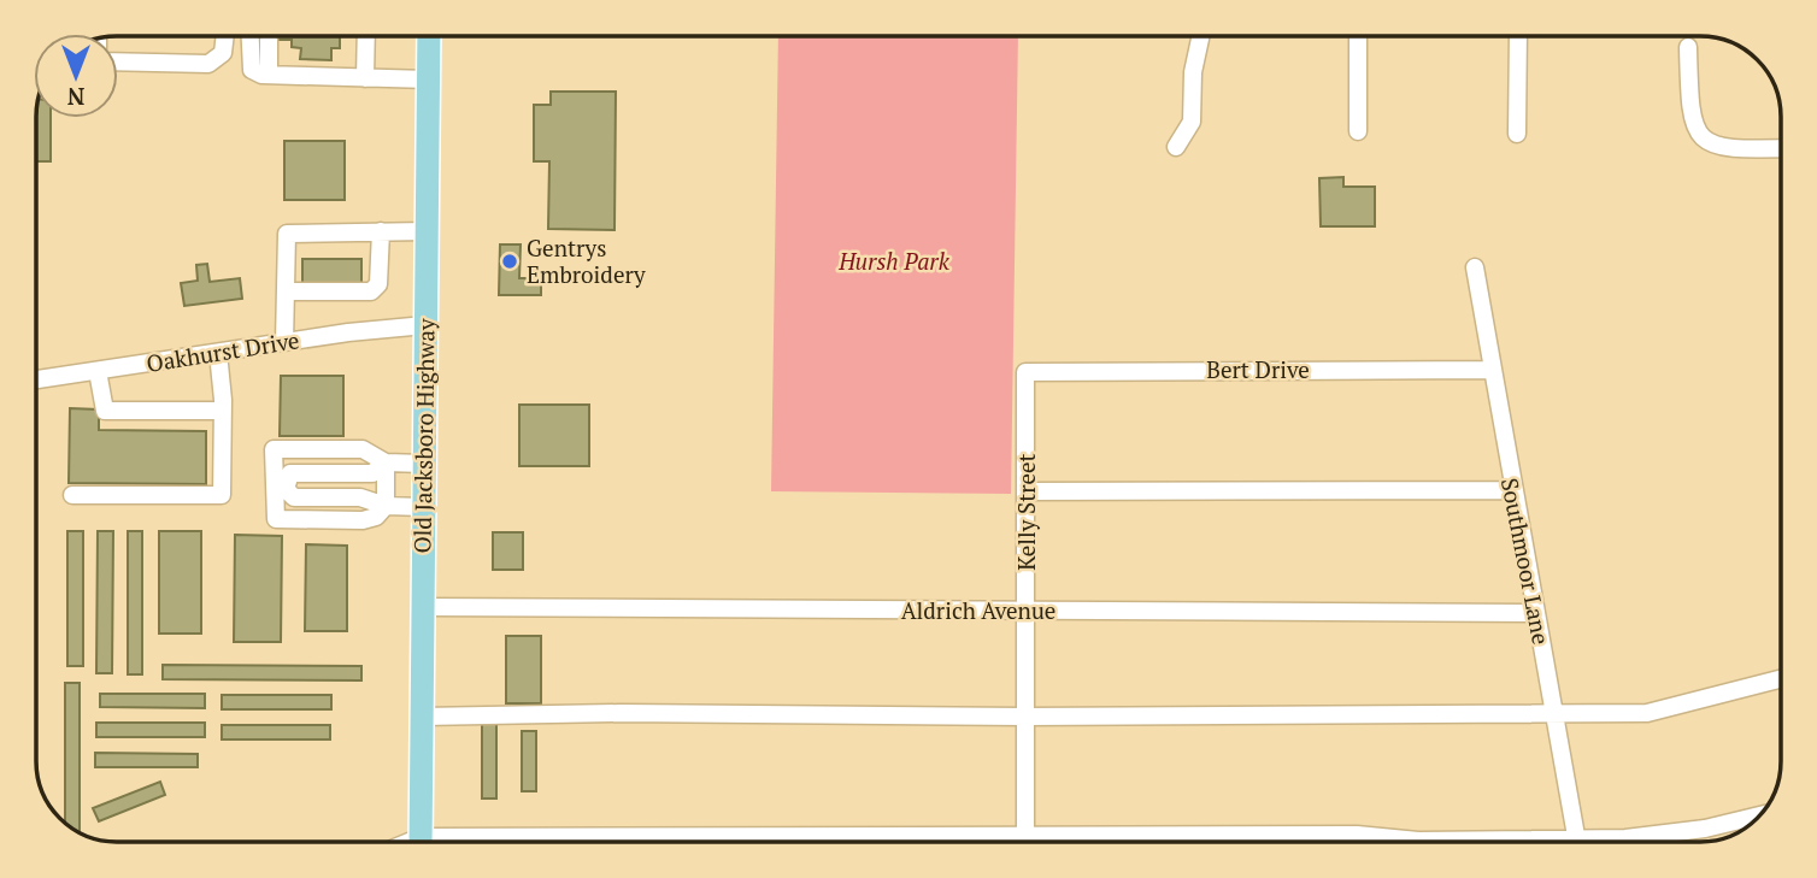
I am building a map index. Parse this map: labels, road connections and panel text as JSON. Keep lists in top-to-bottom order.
{
  "streets": {
    "main road": ["Old Jacksboro Highway"],
    "street": [
      "Oakhurst Drive",
      "Bert Drive",
      "Kelly Street",
      "Southmoor Lane",
      "Aldrich Avenue"
    ]
  },
  "crossings": [
    ["Oakhurst Drive", "Old Jacksboro Highway"],
    ["Bert Drive", "Kelly Street"],
    ["Bert Drive", "Southmoor Lane"],
    ["Old Jacksboro Highway", "Aldrich Avenue"],
    ["Kelly Street", "Aldrich Avenue"],
    ["Southmoor Lane", "Aldrich Avenue"]
  ],
  "parks": ["Hursh Park"],
  "places": ["Gentrys Embroidery"],
  "north": "bottom"
}
